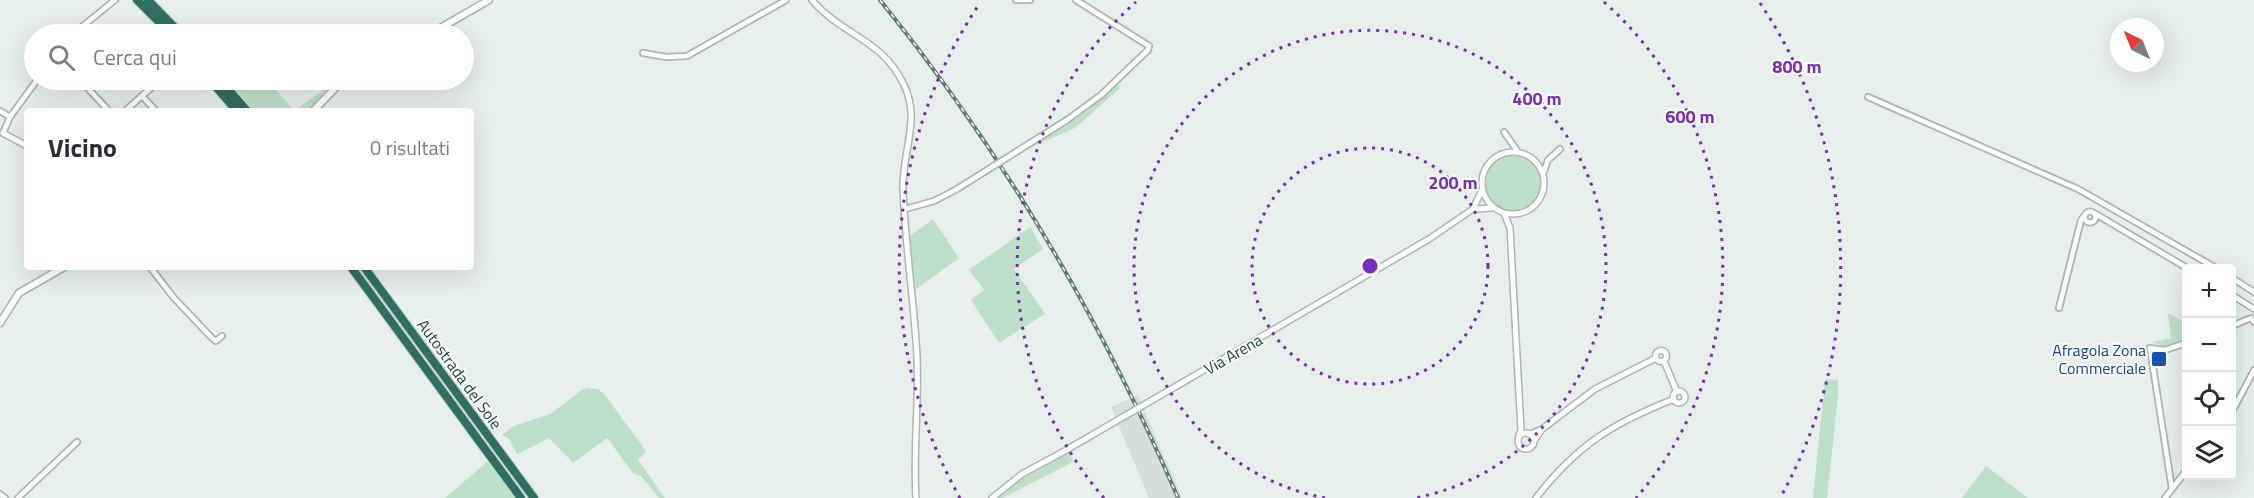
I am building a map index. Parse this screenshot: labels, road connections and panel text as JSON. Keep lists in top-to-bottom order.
{
  "streets": {
    "highway": ["Autostrada del Sole"],
    "street": ["Via Arena"]
  },
  "places": {
    "transit": ["Afragola Zona Commerciale"]
  },
  "north": "top left",
  "page": {
    "search": "Cerca qui",
    "heading": ["Vicino", "0 risultati"],
    "map_buttons": ["+", "−"]
  },
  "rings": [
    "800 m",
    "400 m",
    "600 m",
    "200 m"
  ]
}
